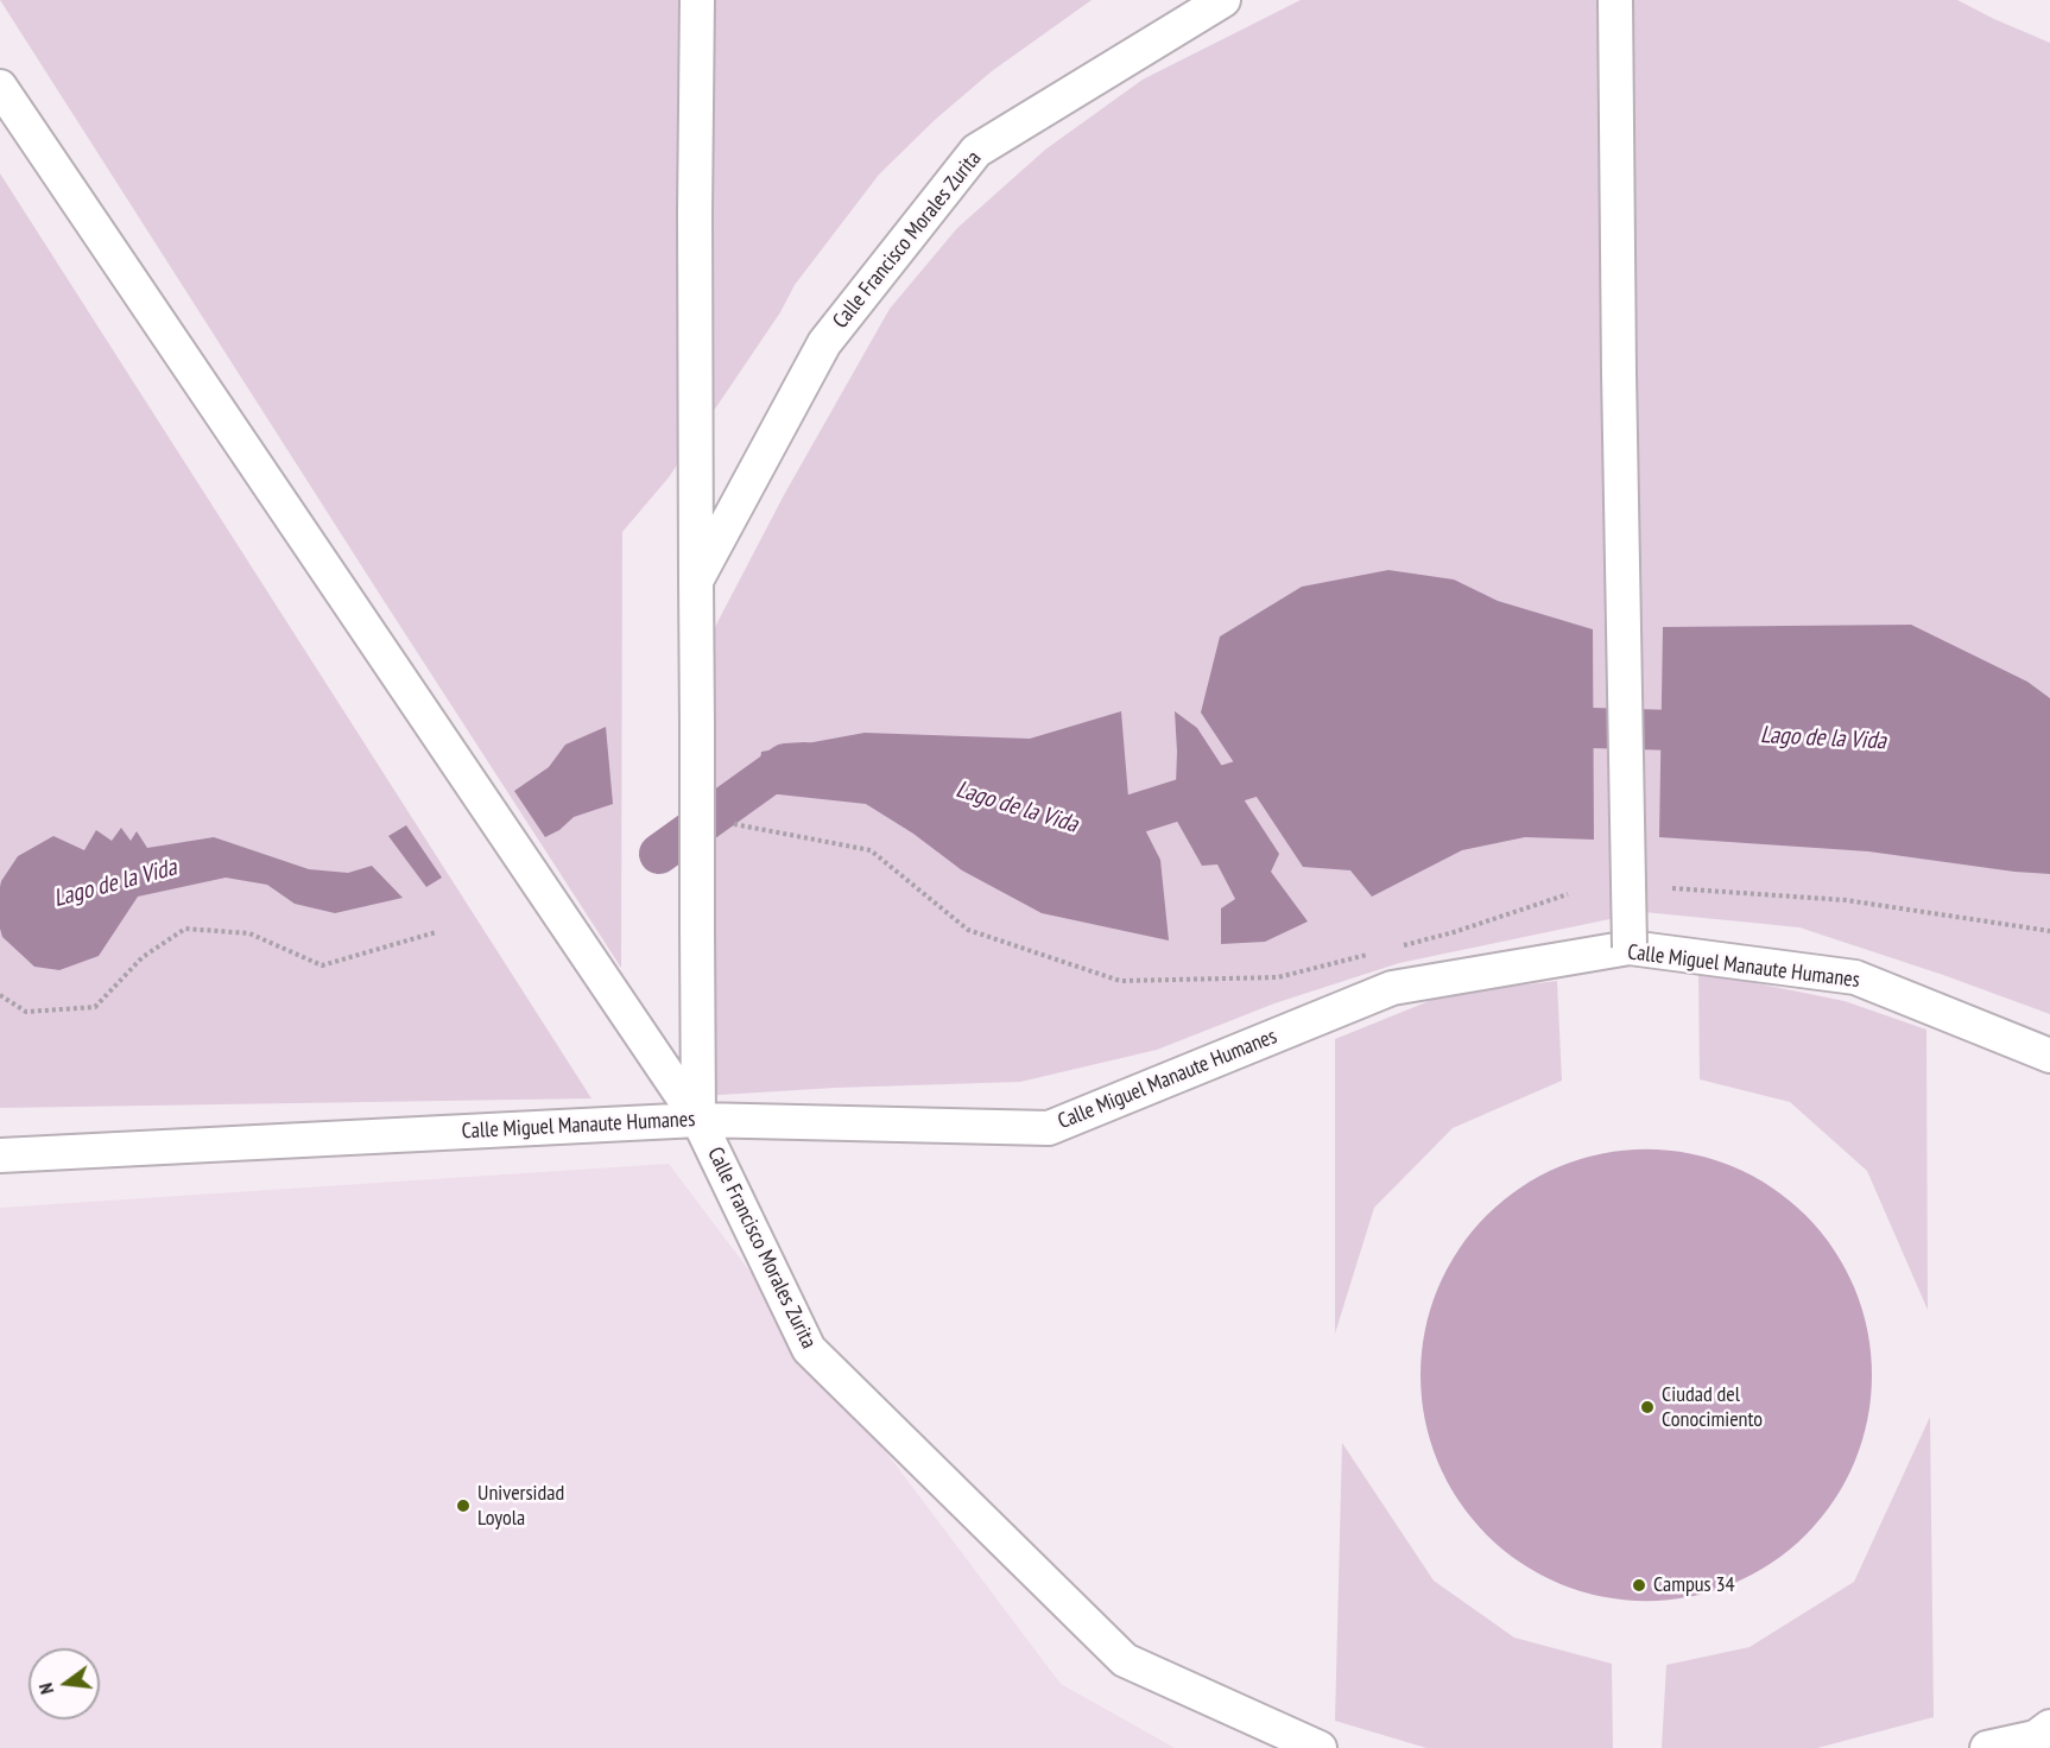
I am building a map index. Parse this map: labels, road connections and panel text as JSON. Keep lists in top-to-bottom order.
{
  "streets": {
    "street": ["Calle Francisco Morales Zurita", "Calle Miguel Manaute Humanes"]
  },
  "crossings": [
    ["Calle Francisco Morales Zurita", "Calle Miguel Manaute Humanes"]
  ],
  "water": ["Lago de la Vida"],
  "places": ["Ciudad del Conocimiento", "Universidad Loyola", "Campus 34"],
  "north": "left"
}
